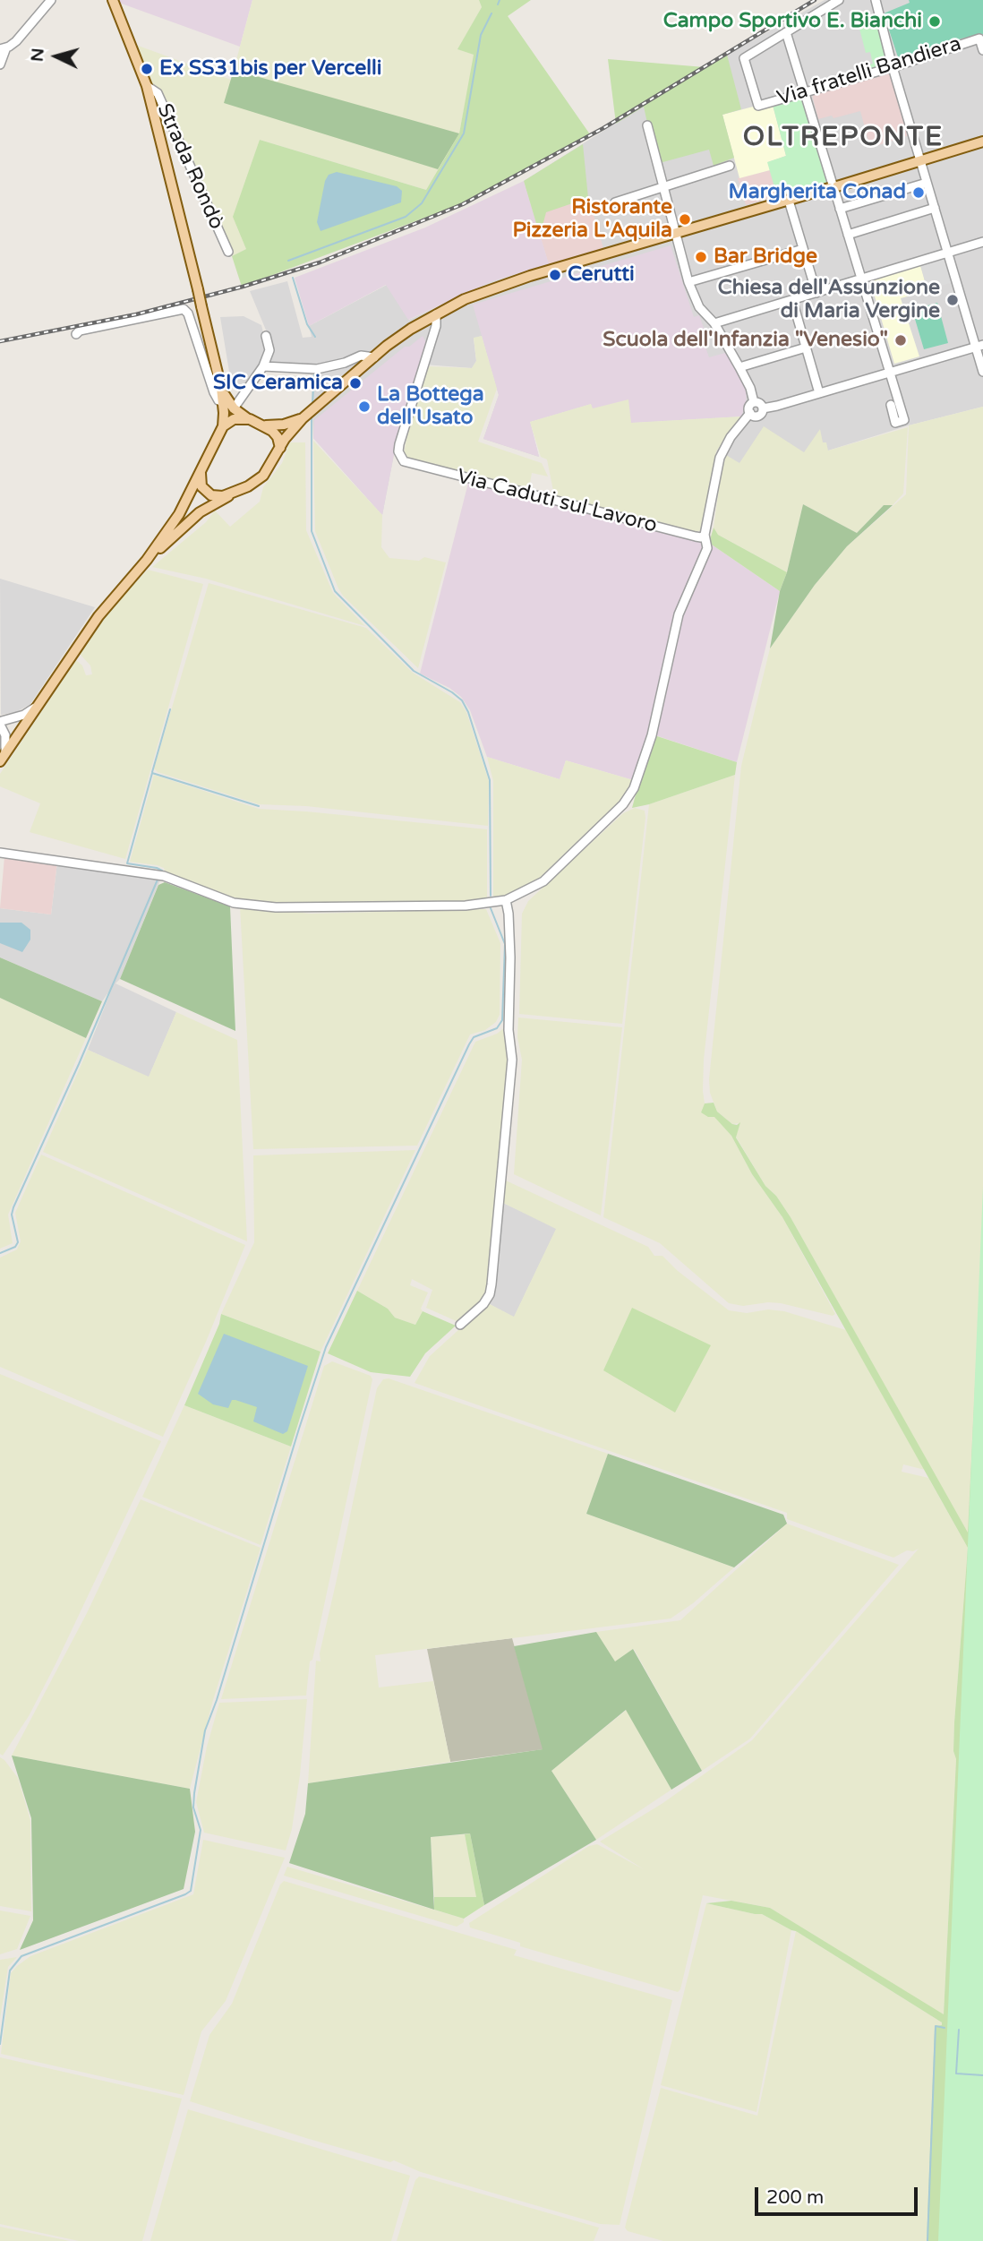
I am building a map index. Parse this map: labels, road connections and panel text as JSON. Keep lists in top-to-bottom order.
{
  "streets": {
    "street": ["Via fratelli Bandiera", "Strada Rondò", "Via Caduti sul Lavoro"]
  },
  "districts": ["OLTREPONTE"],
  "places": [
    "Campo Sportivo E. Bianchi",
    "Ex SS31bis per Vercelli",
    "Margherita Conad",
    "Ristorante Pizzeria L'Aquila",
    "Bar Bridge",
    "Cerutti",
    "Chiesa dell'Assunzione di Maria Vergine",
    "Scuola dell'Infanzia \"Venesio\"",
    "SIC Ceramica",
    "La Bottega dell'Usato"
  ],
  "scale_bar": "200 m",
  "north": "left"
}
